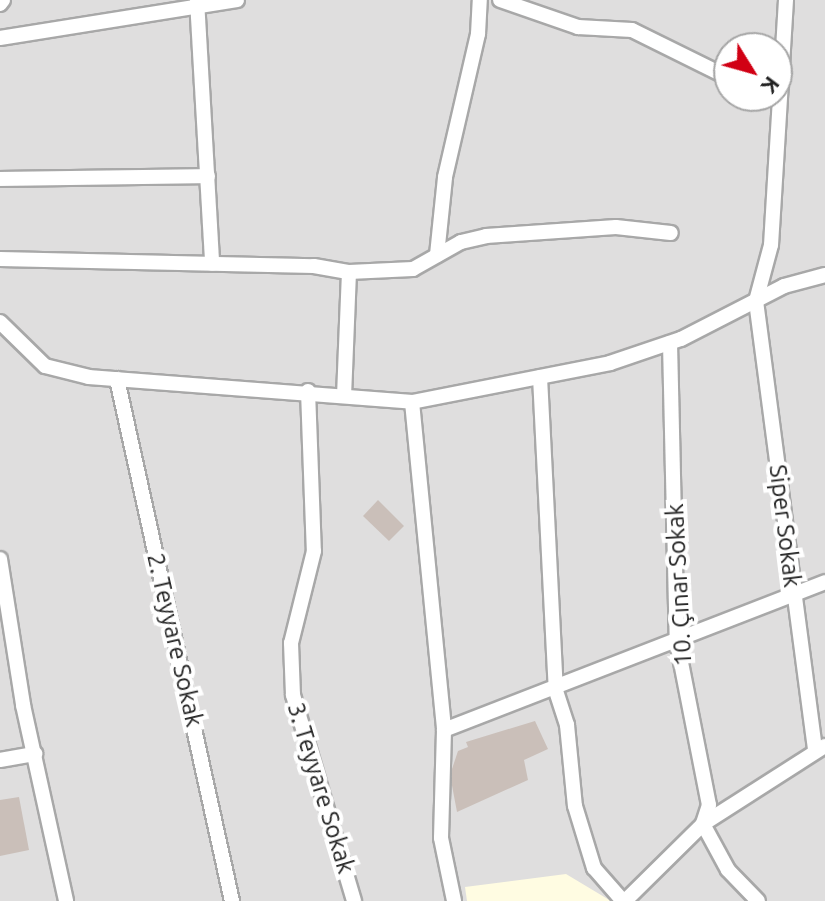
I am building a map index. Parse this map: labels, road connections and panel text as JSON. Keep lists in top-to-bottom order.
{
  "streets": {
    "street": [
      "Siper Sokak",
      "10. Çınar Sokak",
      "2. Teyyare Sokak",
      "3. Teyyare Sokak"
    ]
  },
  "north": "bottom right"
}
